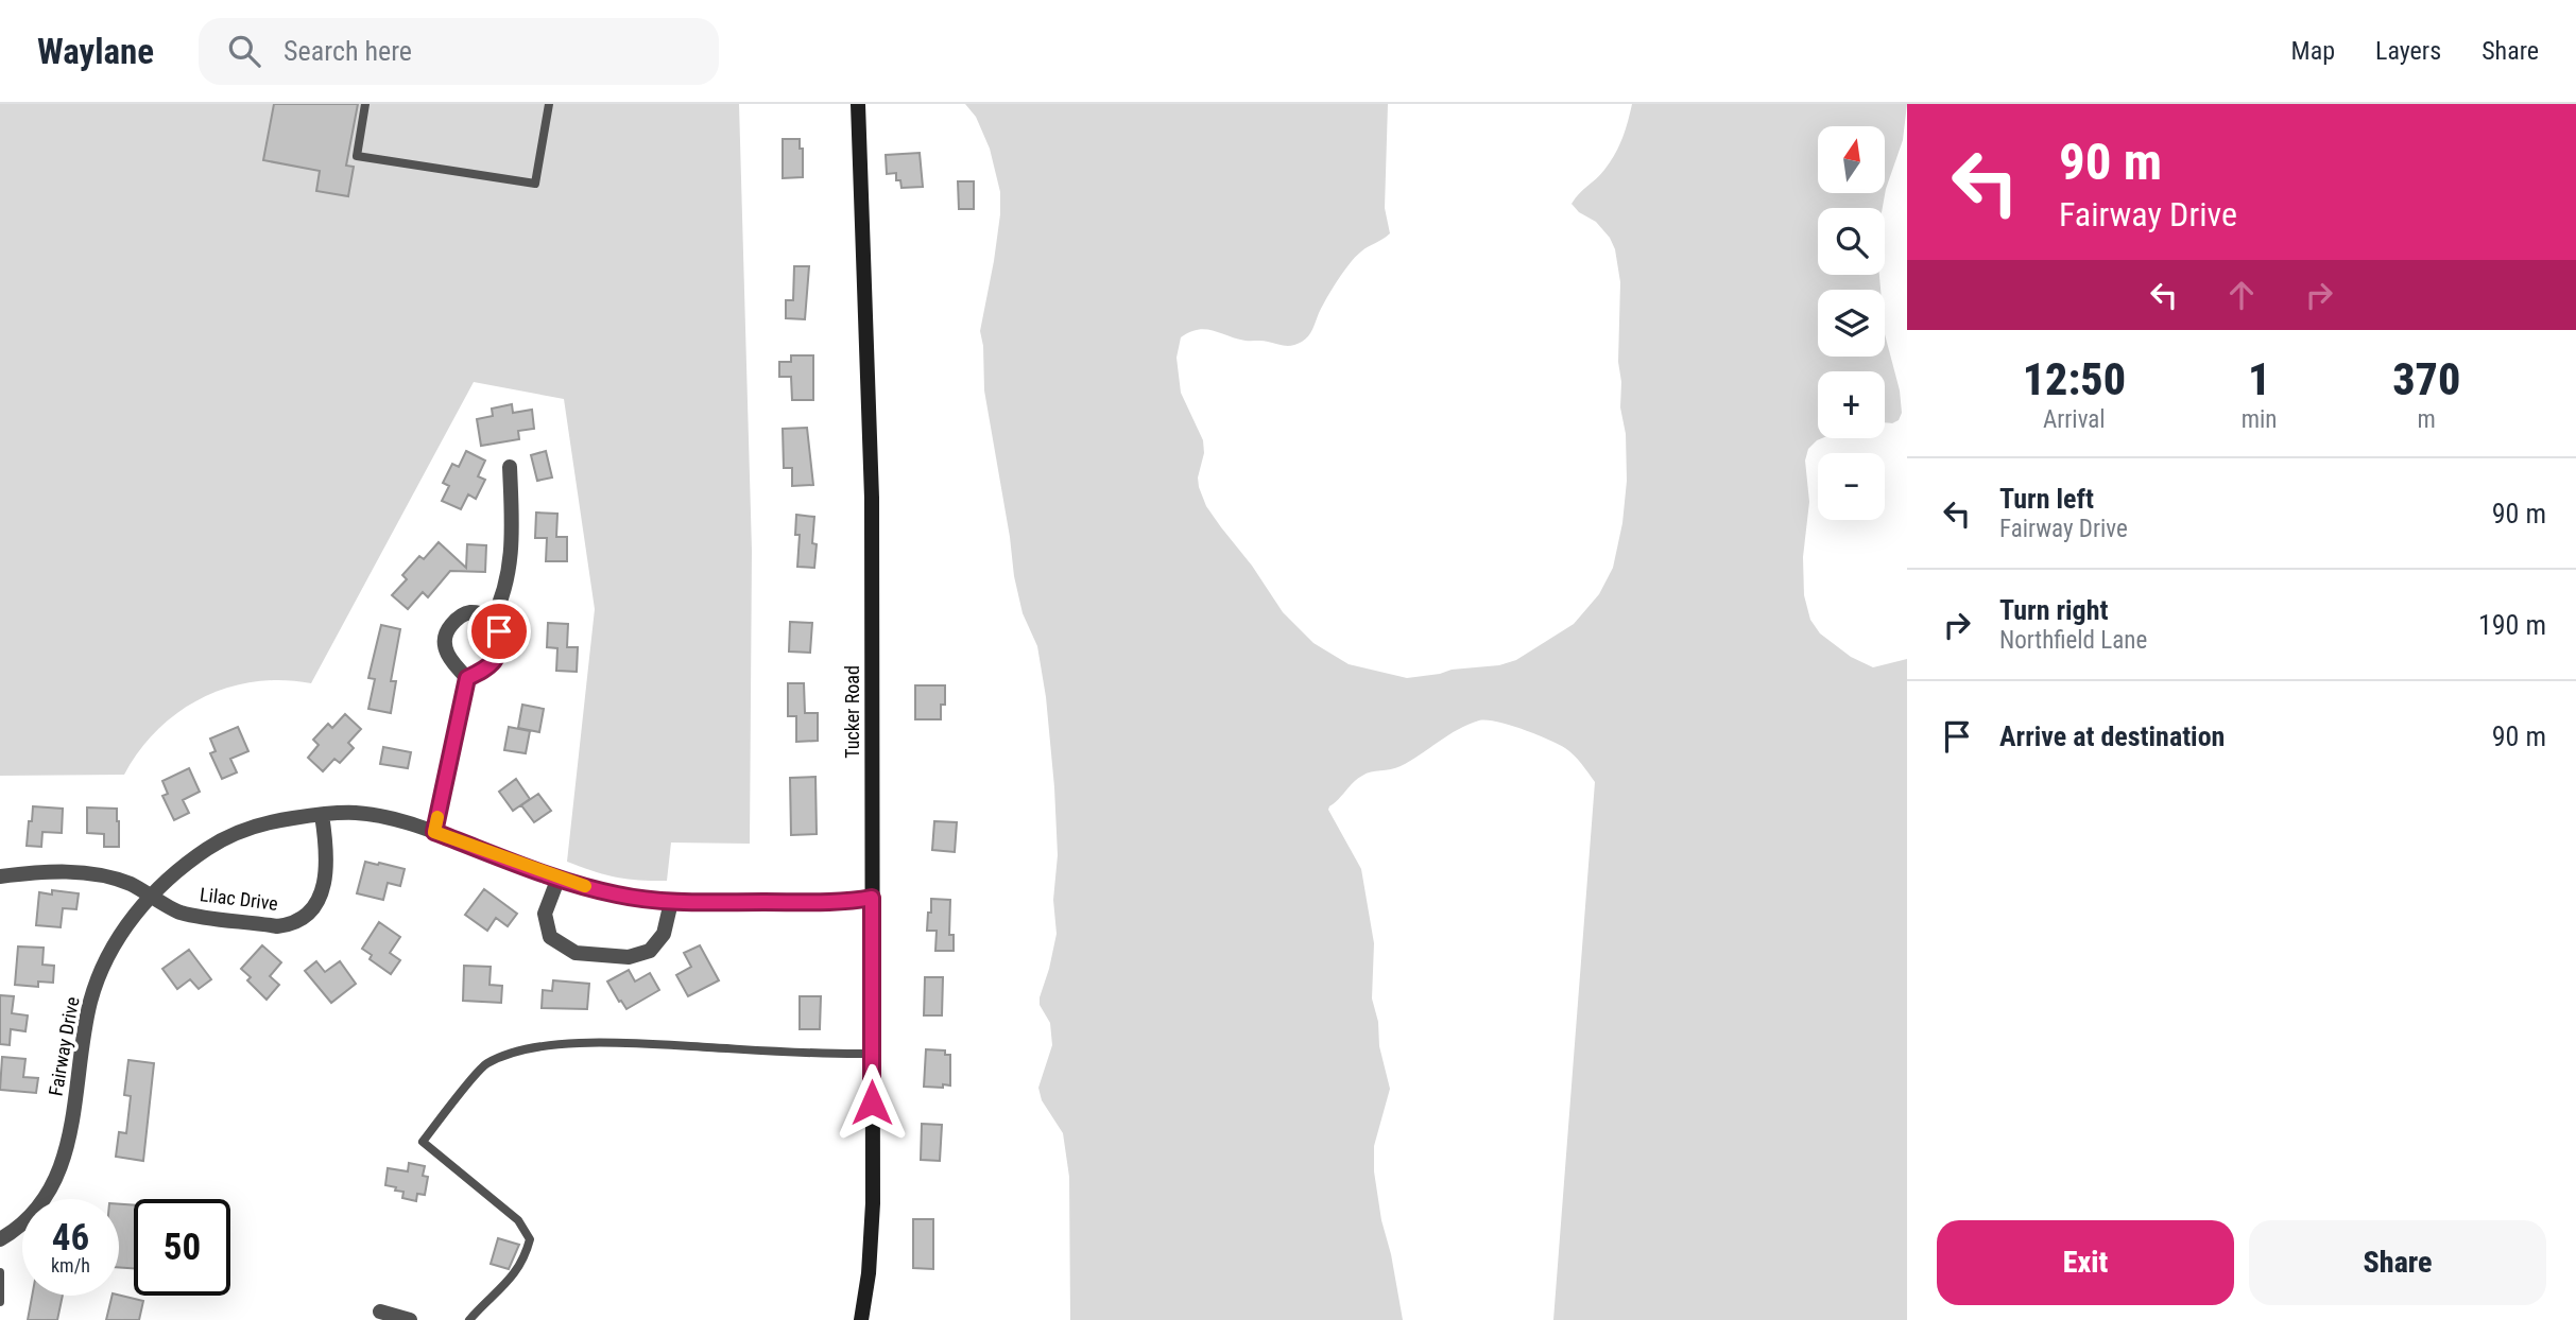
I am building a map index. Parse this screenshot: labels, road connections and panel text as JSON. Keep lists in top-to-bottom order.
{
  "streets": {
    "main road": ["Tucker Road"],
    "street": ["Lilac Drive", "Fairway Drive"]
  },
  "crossings": [
    ["Tucker Road", "Fairway Drive"],
    ["Lilac Drive", "Fairway Drive"]
  ],
  "north": "top",
  "page": {
    "header": "Waylane",
    "search": "Search here",
    "nav": ["Map", "Layers", "Share"],
    "turn": ["90 m", "Fairway Drive"],
    "map_buttons": ["+", "−"],
    "eta": [
      "12:50",
      "Arrival",
      "1",
      "min",
      "370",
      "m"
    ],
    "list": [
      {
        "name": "Turn left",
        "note": "Fairway Drive",
        "value": "90 m"
      },
      {
        "name": "Turn right",
        "note": "Northfield Lane",
        "value": "190 m"
      },
      {
        "name": "Arrive at destination",
        "value": "90 m"
      }
    ],
    "speed": "46 km/h",
    "limit": "50",
    "buttons": ["Exit", "Share"]
  }
}
